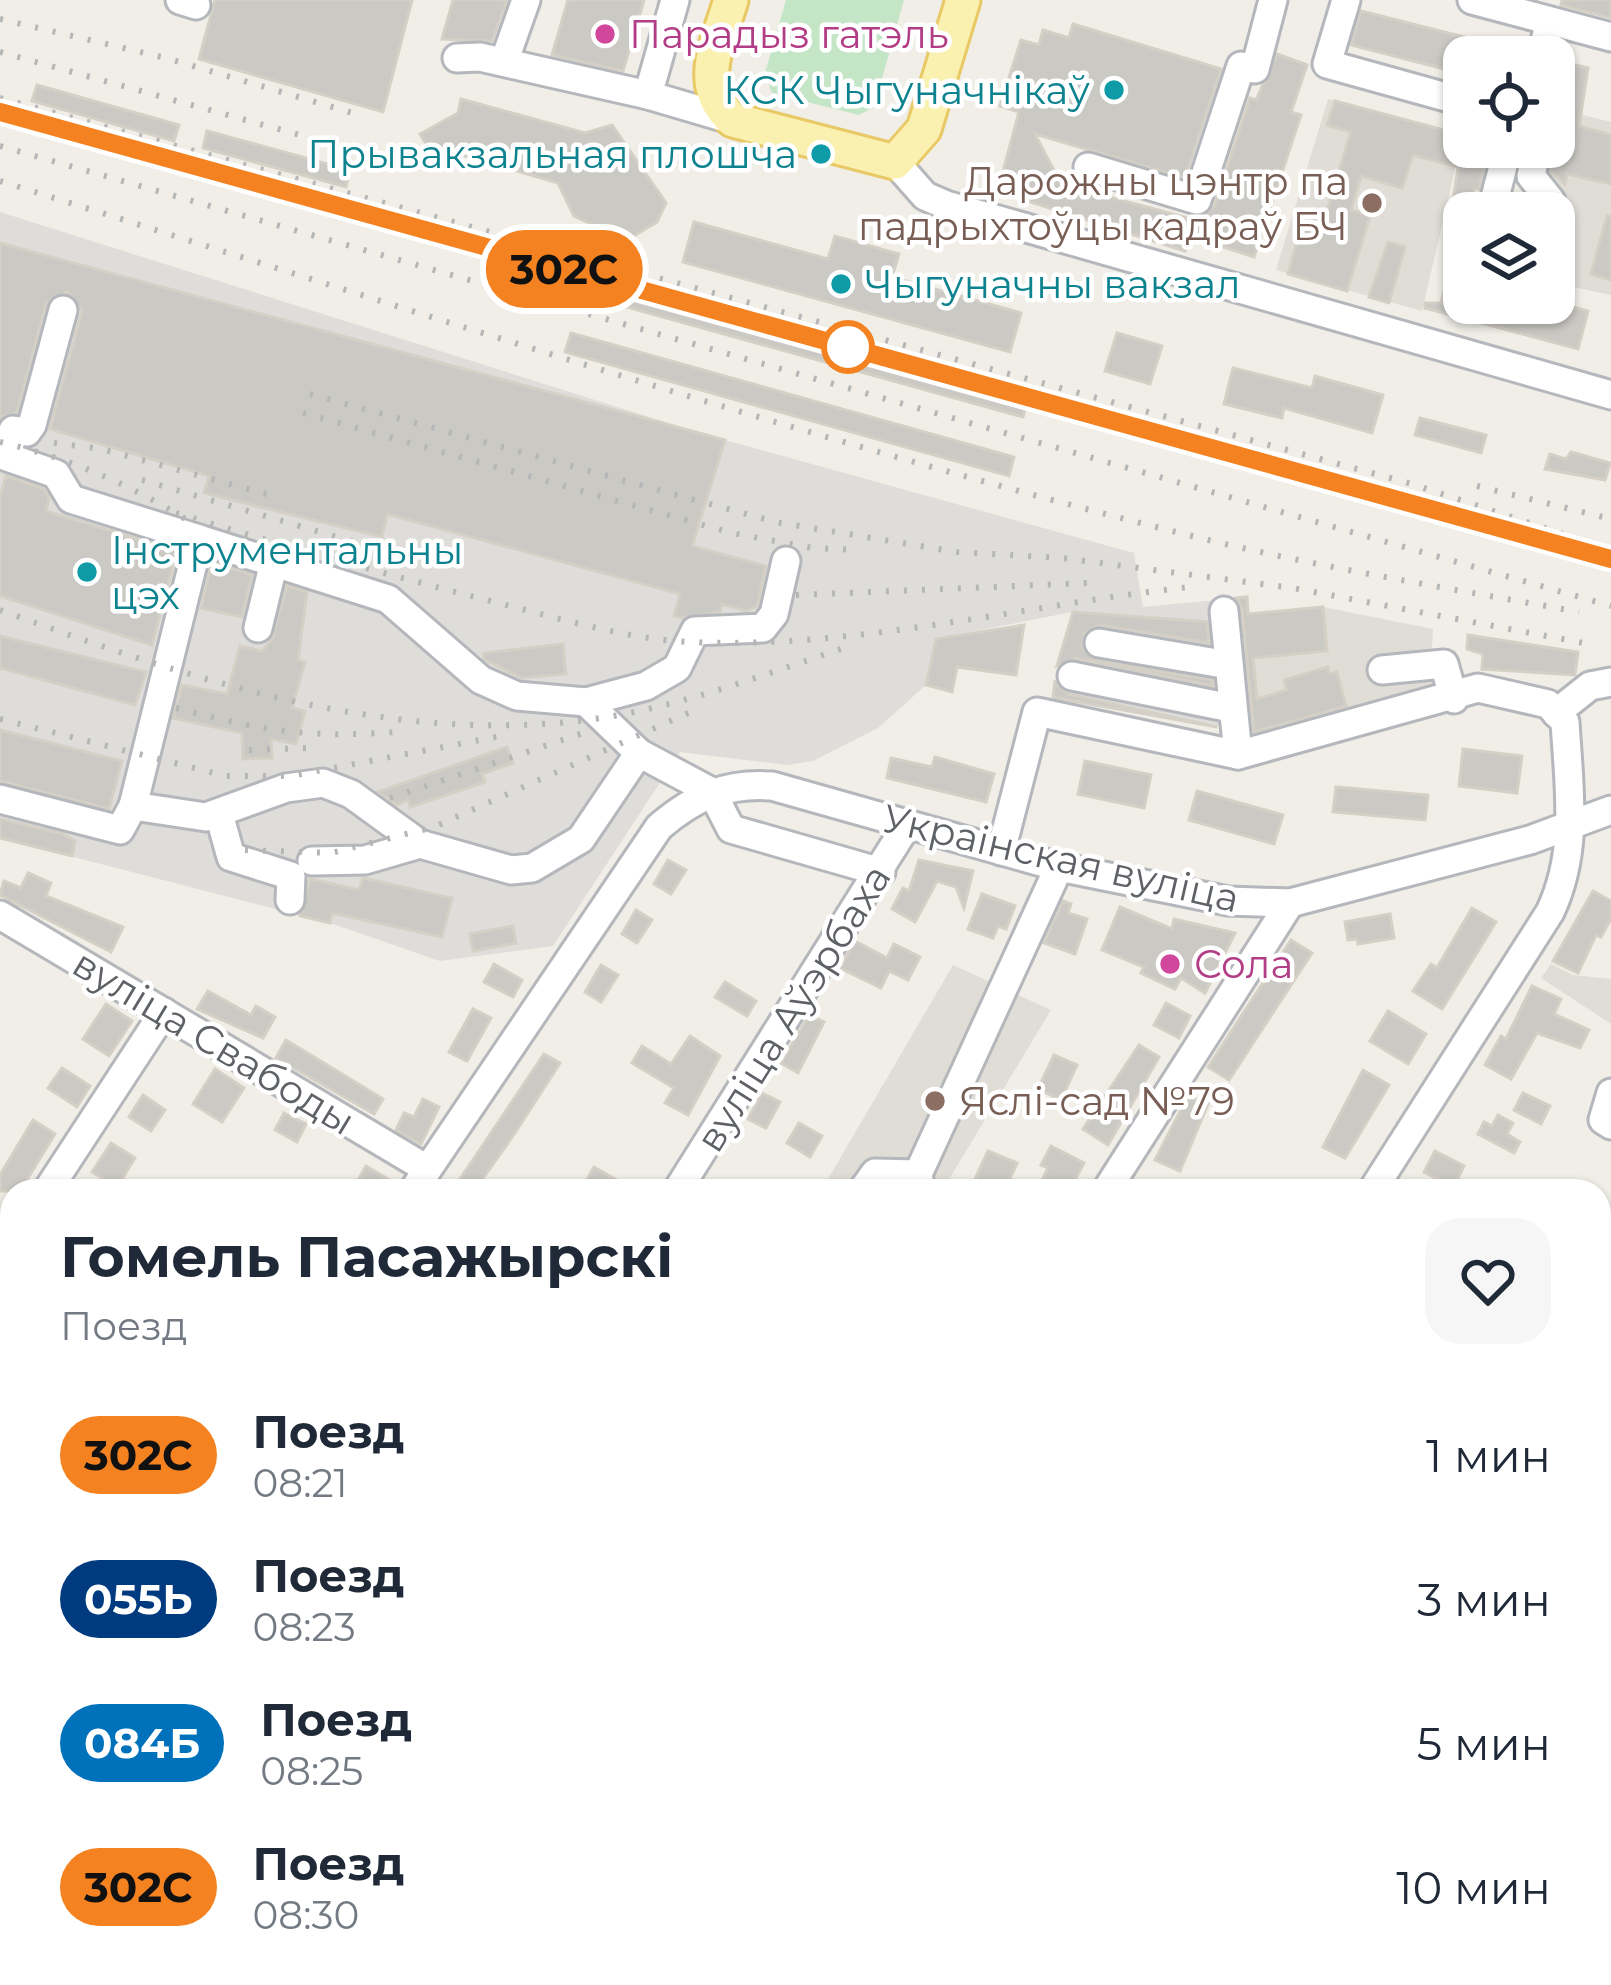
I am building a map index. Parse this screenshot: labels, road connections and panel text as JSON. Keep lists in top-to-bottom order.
{
  "streets": {
    "street": ["Украінская вуліца", "вуліца Аўэрбаха", "вуліца Свабоды"]
  },
  "crossings": [
    ["Украінская вуліца", "вуліца Аўэрбаха"]
  ],
  "places": [
    "Парадыз гатэль",
    "КСК Чыгуначнікаў",
    "Прывакзальная плошча",
    "Дарожны цэнтр па падрыхтоўцы кадраў БЧ",
    "Чыгуначны вакзал",
    "Інструментальны цэх",
    "Сола",
    "Яслі-сад №79"
  ],
  "page": {
    "on_map": "302С",
    "heading": ["Гомель Пасажырскі", "Поезд"],
    "list": [
      {
        "mark": "302С",
        "name": "Поезд",
        "note": "08:21",
        "value": "1 мин"
      },
      {
        "mark": "055Ь",
        "name": "Поезд",
        "note": "08:23",
        "value": "3 мин"
      },
      {
        "mark": "084Б",
        "name": "Поезд",
        "note": "08:25",
        "value": "5 мин"
      },
      {
        "mark": "302С",
        "name": "Поезд",
        "note": "08:30",
        "value": "10 мин"
      }
    ]
  }
}
